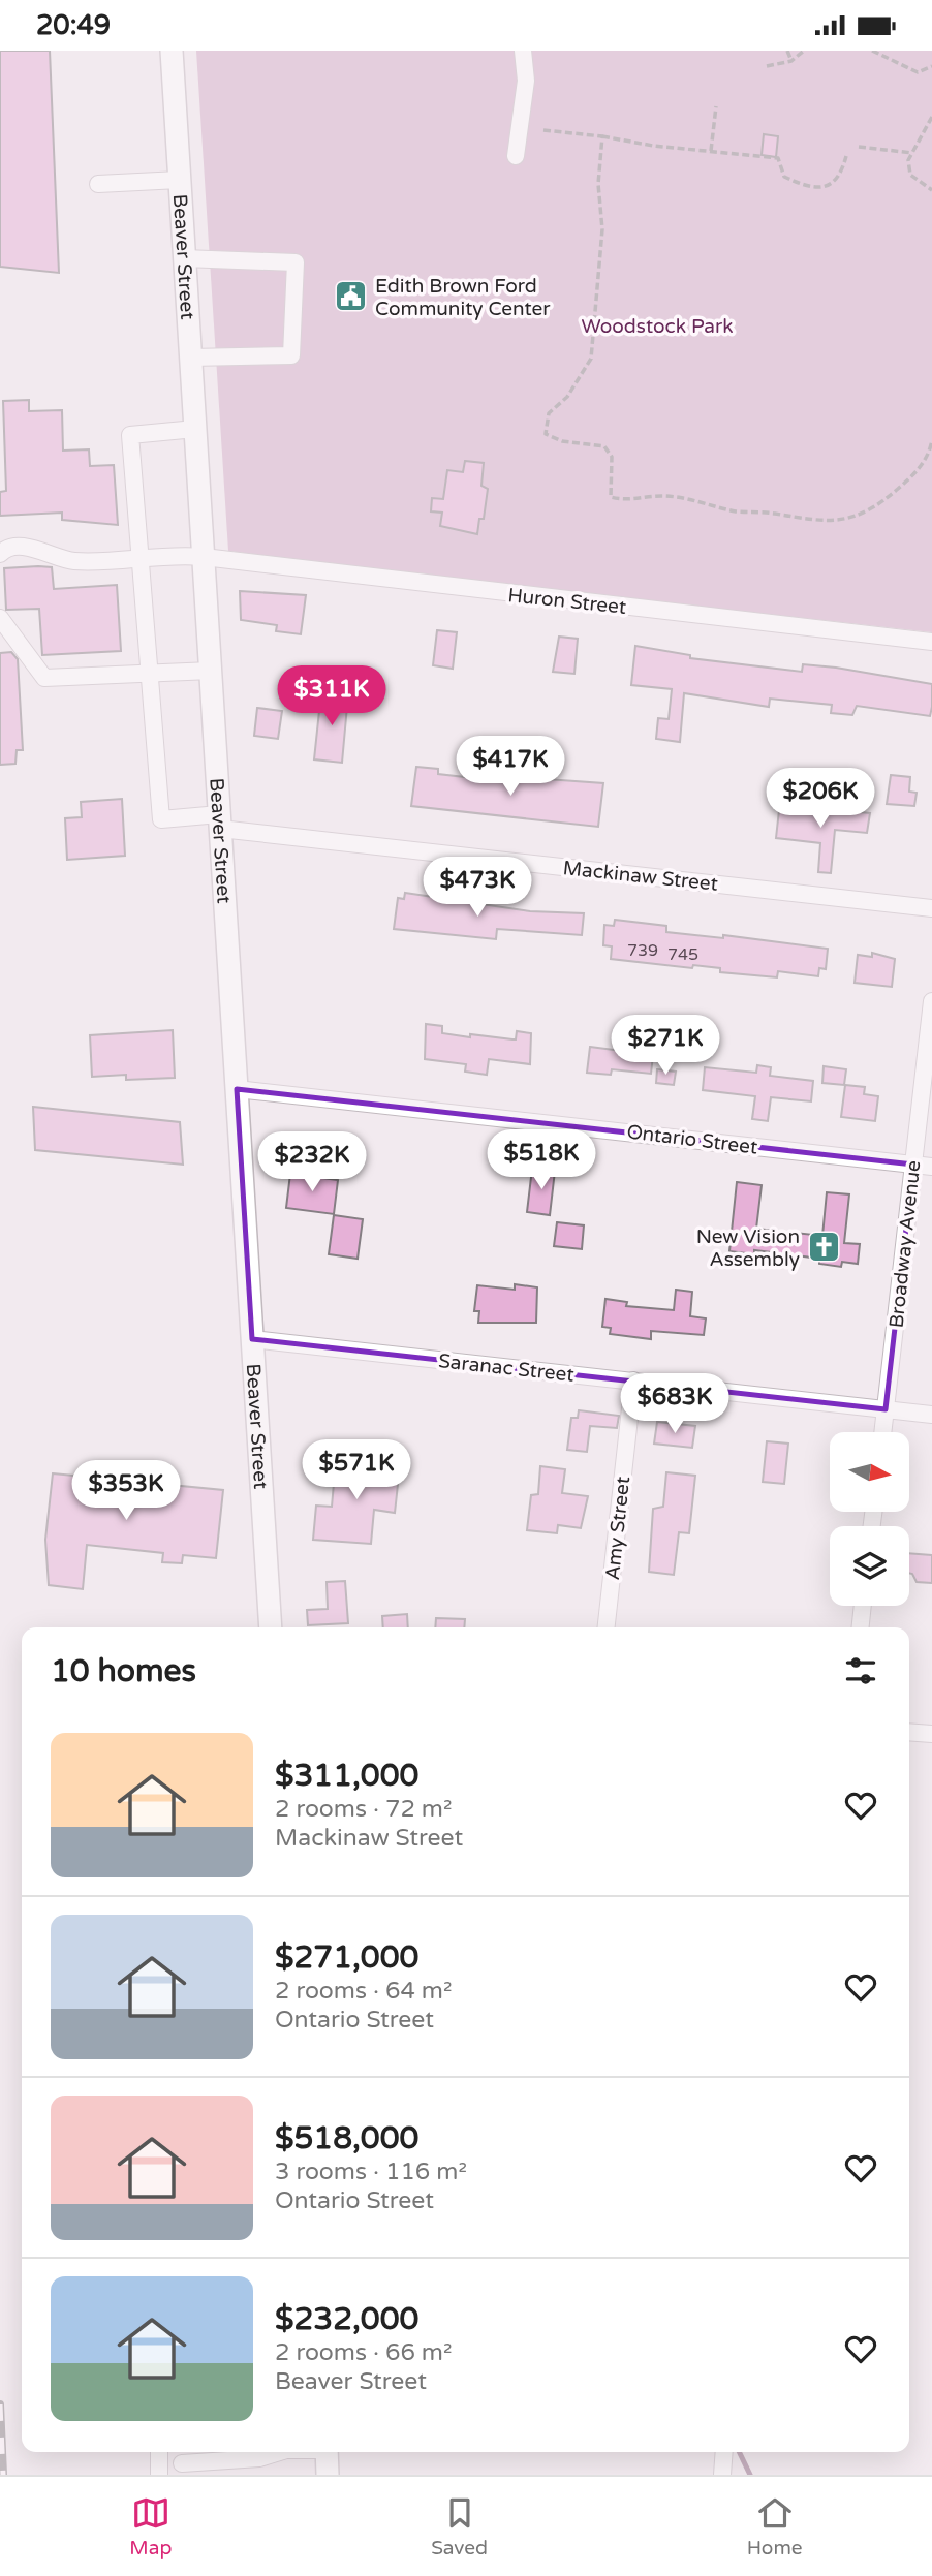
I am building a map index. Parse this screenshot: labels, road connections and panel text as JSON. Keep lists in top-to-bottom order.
{
  "streets": {
    "main road": ["Beaver Street"],
    "street": [
      "Huron Street",
      "Mackinaw Street",
      "Ontario Street",
      "Broadway Avenue",
      "Saranac Street",
      "Amy Street"
    ]
  },
  "crossings": [
    ["Beaver Street", "Huron Street"],
    ["Beaver Street", "Mackinaw Street"],
    ["Beaver Street", "Ontario Street"],
    ["Beaver Street", "Saranac Street"],
    ["Ontario Street", "Broadway Avenue"],
    ["Broadway Avenue", "Saranac Street"],
    ["Saranac Street", "Amy Street"]
  ],
  "parks": ["Woodstock Park"],
  "places": {
    "public building": ["Edith Brown Ford Community Center"],
    "church": ["New Vision Assembly"]
  },
  "house_numbers": ["739", "745"],
  "north": "right",
  "page": {
    "status": "20:49",
    "price": [
      "$311K",
      "$417K",
      "$206K",
      "$473K",
      "$271K",
      "$518K",
      "$232K",
      "$683K",
      "$571K",
      "$353K"
    ],
    "heading": "10 homes",
    "list": [
      {
        "name": "$311,000",
        "note": "2 rooms · 72 m² · Mackinaw Street"
      },
      {
        "name": "$271,000",
        "note": "2 rooms · 64 m² · Ontario Street"
      },
      {
        "name": "$518,000",
        "note": "3 rooms · 116 m² · Ontario Street"
      },
      {
        "name": "$232,000",
        "note": "2 rooms · 66 m² · Beaver Street"
      }
    ],
    "tabs": ["Map", "Saved", "Home"]
  }
}
